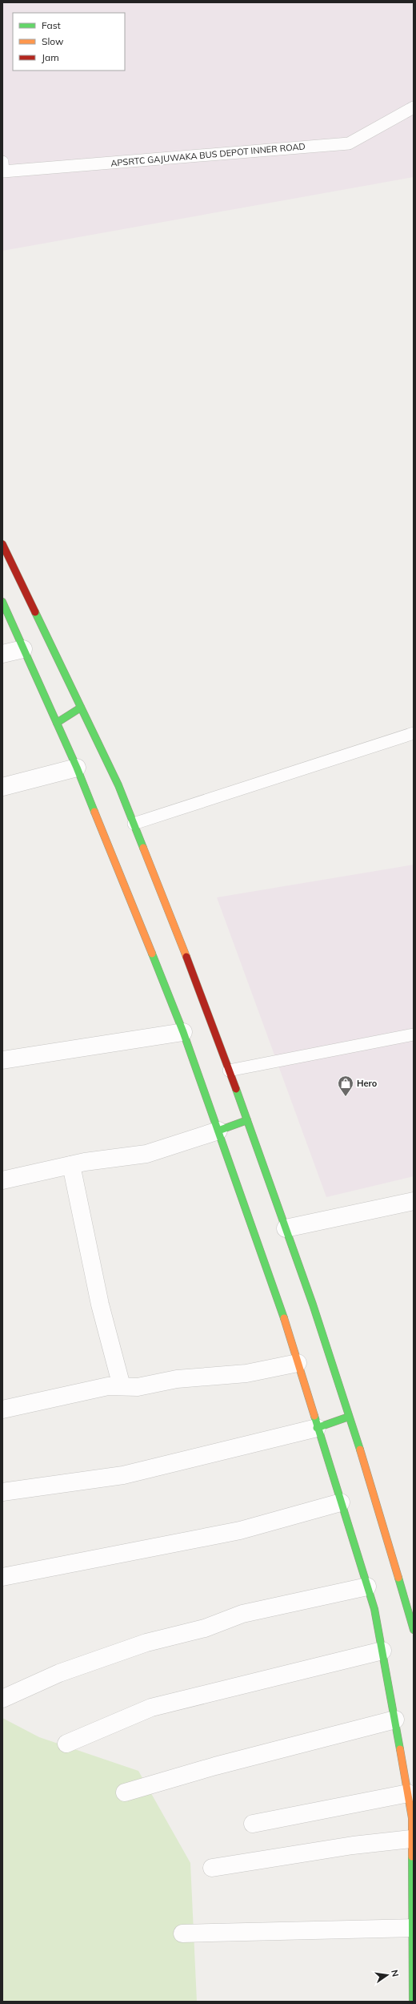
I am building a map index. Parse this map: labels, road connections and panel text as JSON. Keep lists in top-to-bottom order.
{
  "streets": {
    "lane": ["APSRTC GAJUWAKA BUS DEPOT INNER ROAD"]
  },
  "places": {
    "shop": ["Hero"]
  },
  "legend": ["Fast", "Slow", "Jam"],
  "north": "right"
}
